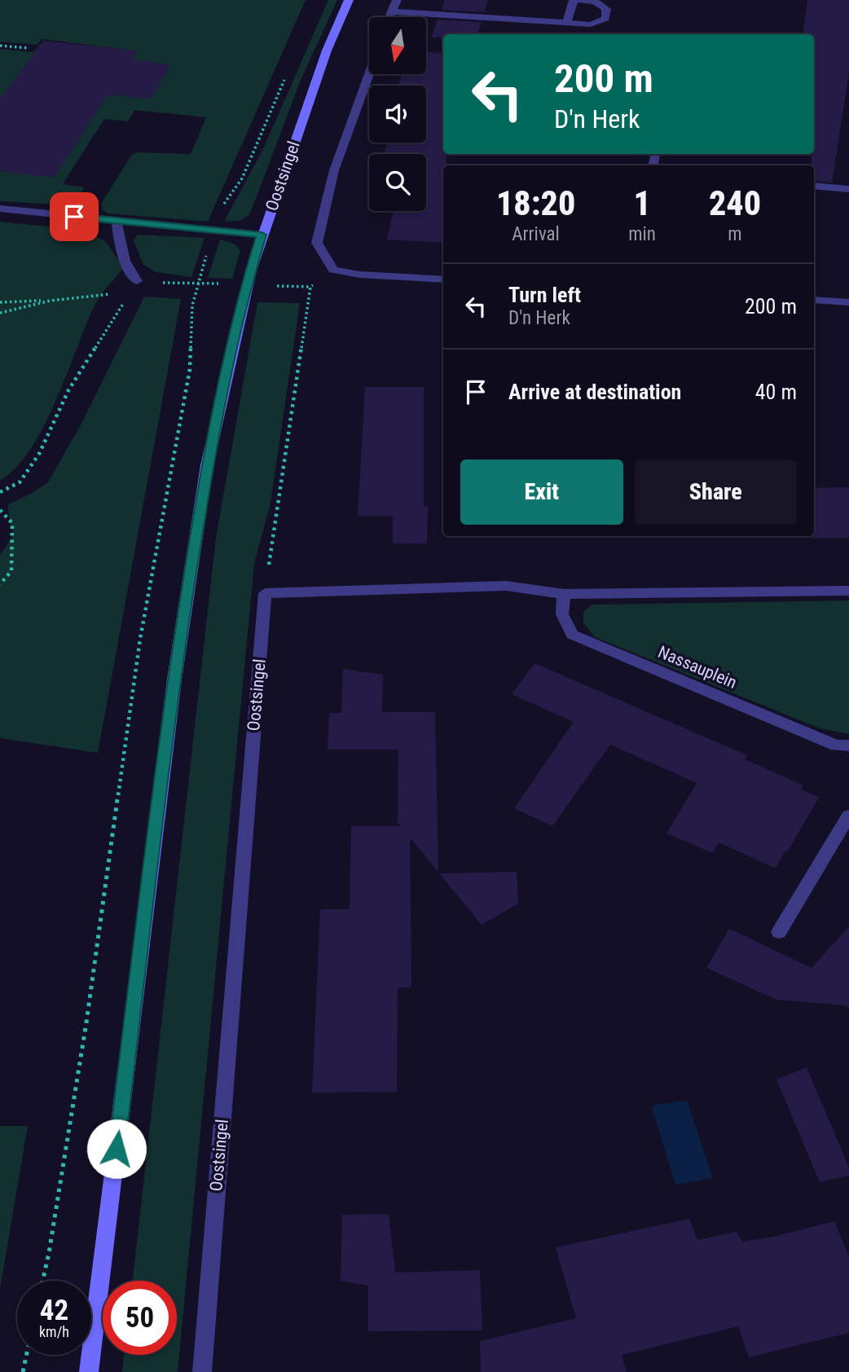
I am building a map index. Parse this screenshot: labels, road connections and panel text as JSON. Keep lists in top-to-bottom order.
{
  "streets": {
    "main road": ["Oostsingel"],
    "street": ["Nassauplein"]
  },
  "north": "bottom",
  "page": {
    "turn": ["200 m", "D'n Herk"],
    "eta": [
      "18:20",
      "Arrival",
      "1",
      "min",
      "240",
      "m"
    ],
    "list": [
      {
        "name": "Turn left",
        "note": "D'n Herk",
        "value": "200 m"
      },
      {
        "name": "Arrive at destination",
        "value": "40 m"
      }
    ],
    "buttons": ["Exit", "Share"],
    "speed": "42 km/h",
    "limit": "50"
  }
}
